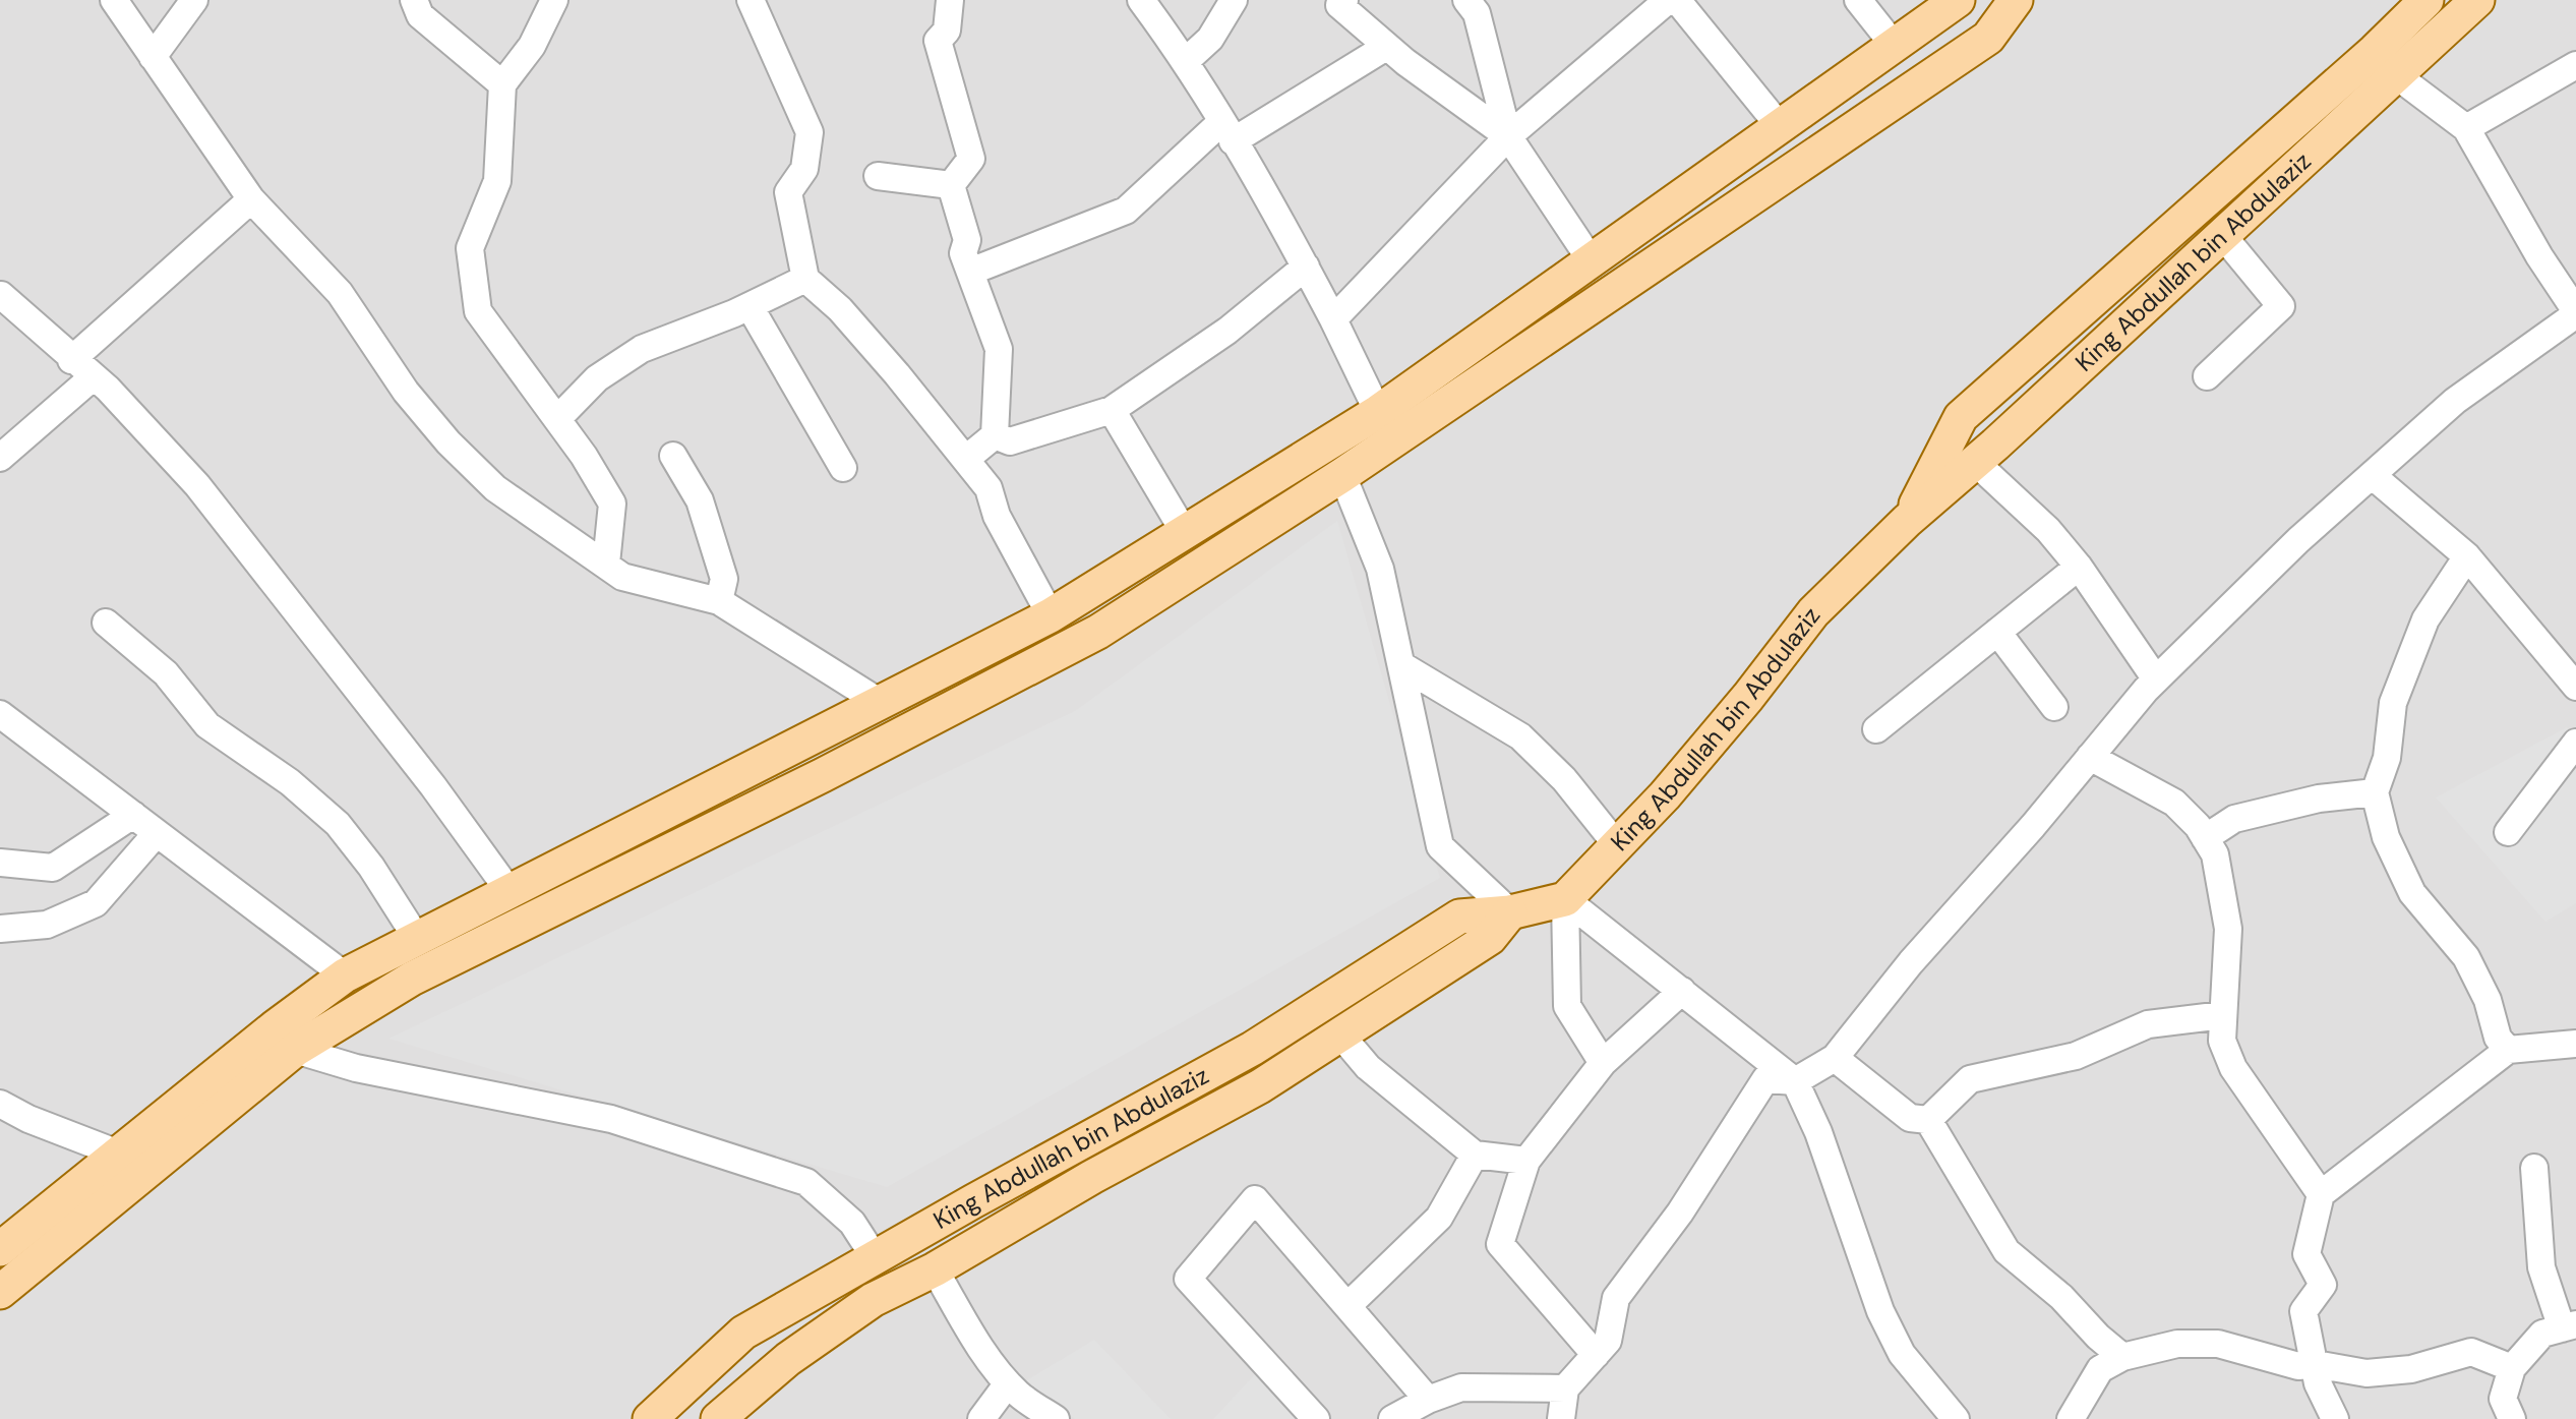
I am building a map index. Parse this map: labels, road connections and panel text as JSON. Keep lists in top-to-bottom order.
{
  "streets": {
    "main road": ["King Abdullah bin Abdulaziz"]
  }
}
